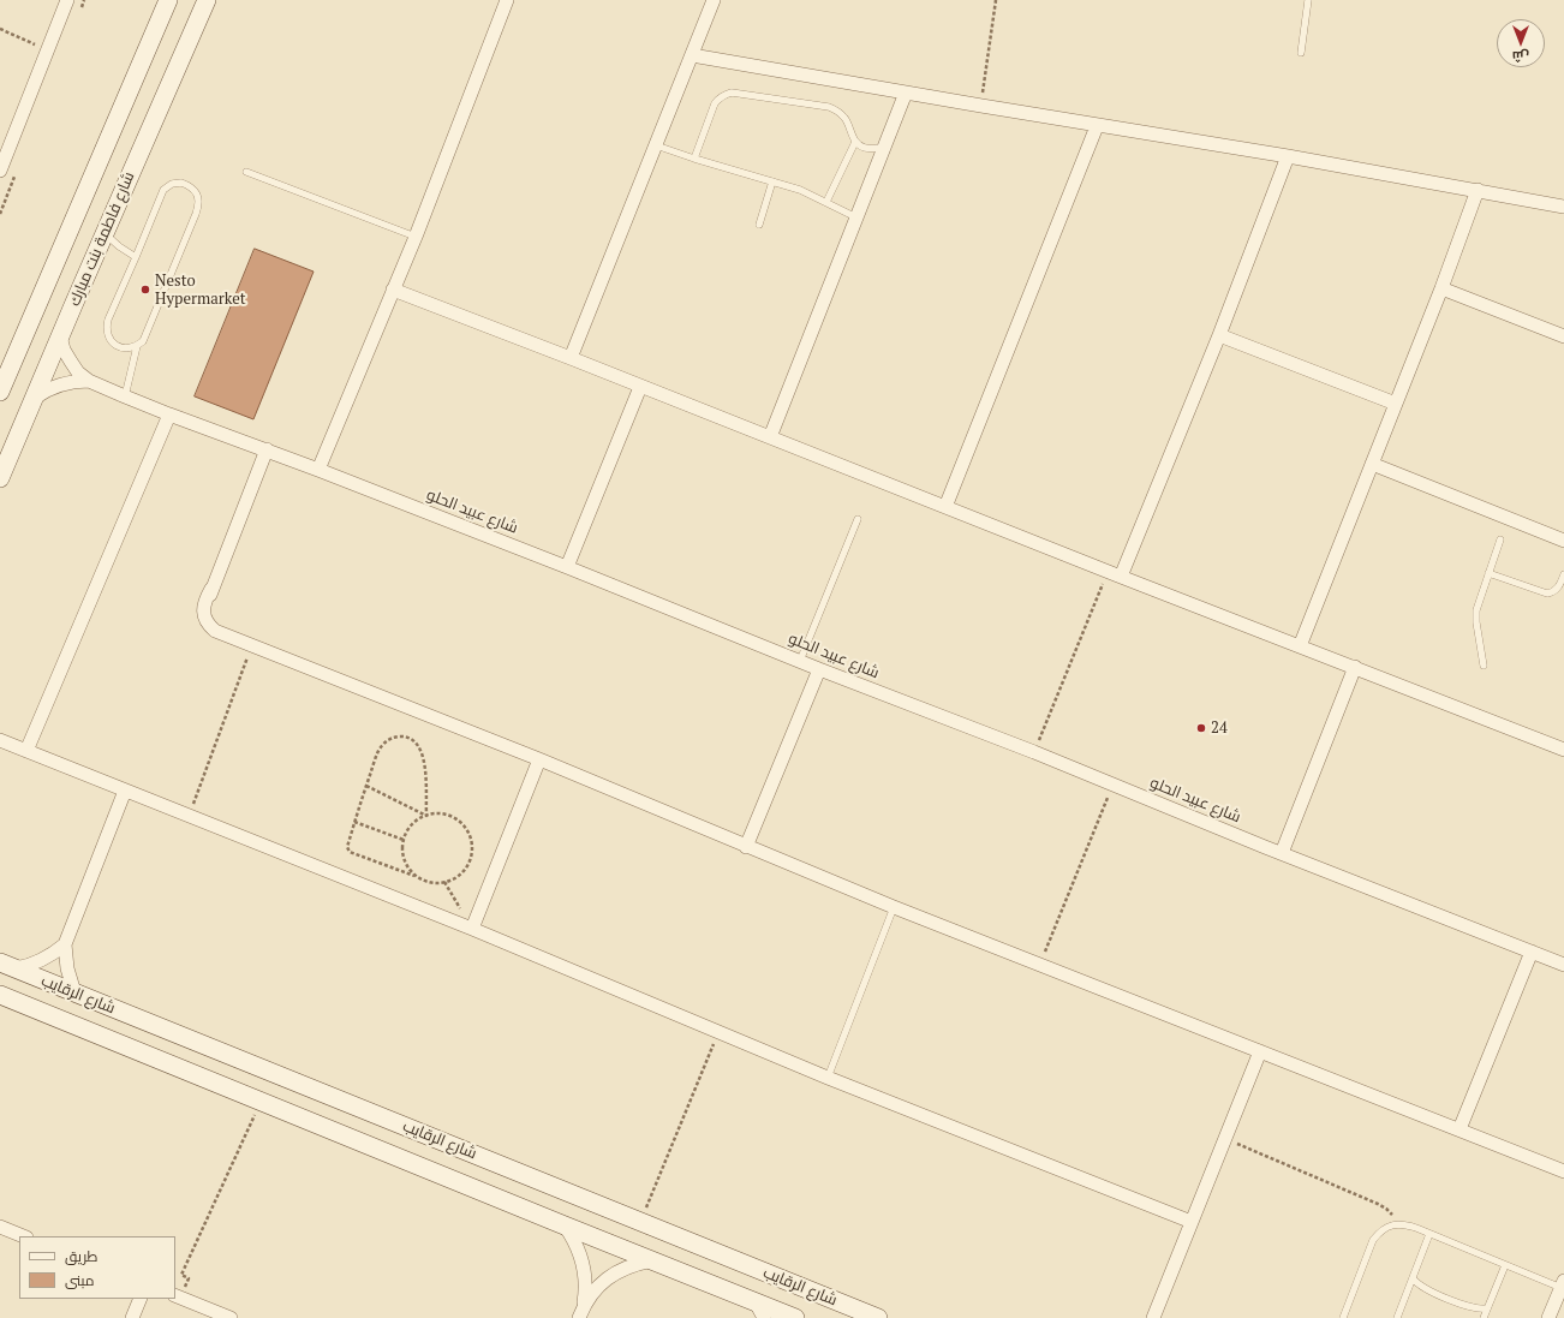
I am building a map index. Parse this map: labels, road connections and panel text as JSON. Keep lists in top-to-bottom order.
{
  "streets": {
    "street": ["شارع فاطمة بنت مبارك", "شارع عبيد الحلو", "شارع الرقايب"]
  },
  "crossings": [
    ["شارع فاطمة بنت مبارك", "شارع عبيد الحلو"]
  ],
  "places": ["Nesto Hypermarket", "24"],
  "legend": ["طريق", "مبنى"],
  "north": "bottom"
}
